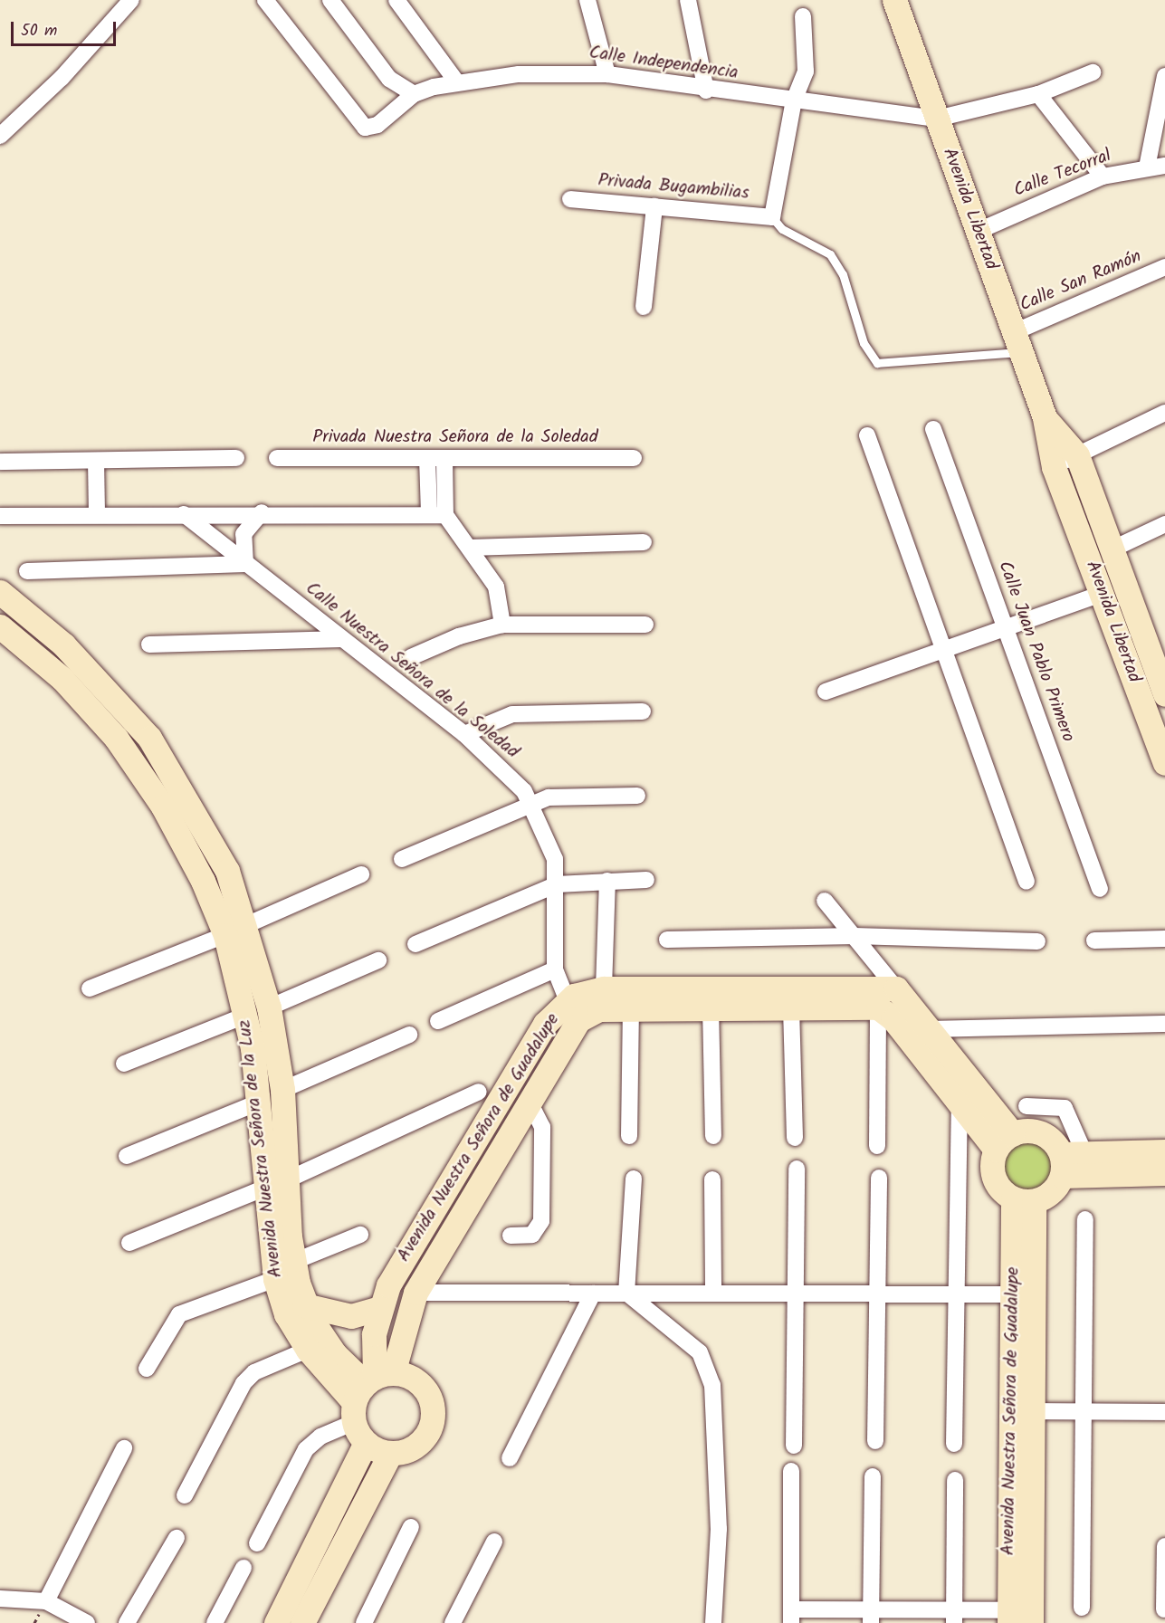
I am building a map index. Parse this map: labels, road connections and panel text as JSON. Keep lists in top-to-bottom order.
{
  "streets": {
    "street": [
      "Calle Independencia",
      "Calle Tecorral",
      "Privada Bugambilias",
      "Avenida Libertad",
      "Calle San Ramón",
      "Privada Nuestra Señora de la Soledad",
      "Calle Juan Pablo Primero",
      "Calle Nuestra Señora de la Soledad",
      "Avenida Nuestra Señora de Guadalupe",
      "Avenida Nuestra Señora de la Luz"
    ]
  },
  "crossings": [
    ["Calle Independencia", "Avenida Libertad"],
    ["Calle Tecorral", "Avenida Libertad"],
    ["Avenida Libertad", "Calle San Ramón"],
    ["Calle Nuestra Señora de la Soledad", "Avenida Nuestra Señora de Guadalupe"],
    ["Avenida Nuestra Señora de Guadalupe", "Avenida Nuestra Señora de la Luz"]
  ],
  "scale_bar": "50 m"
}
